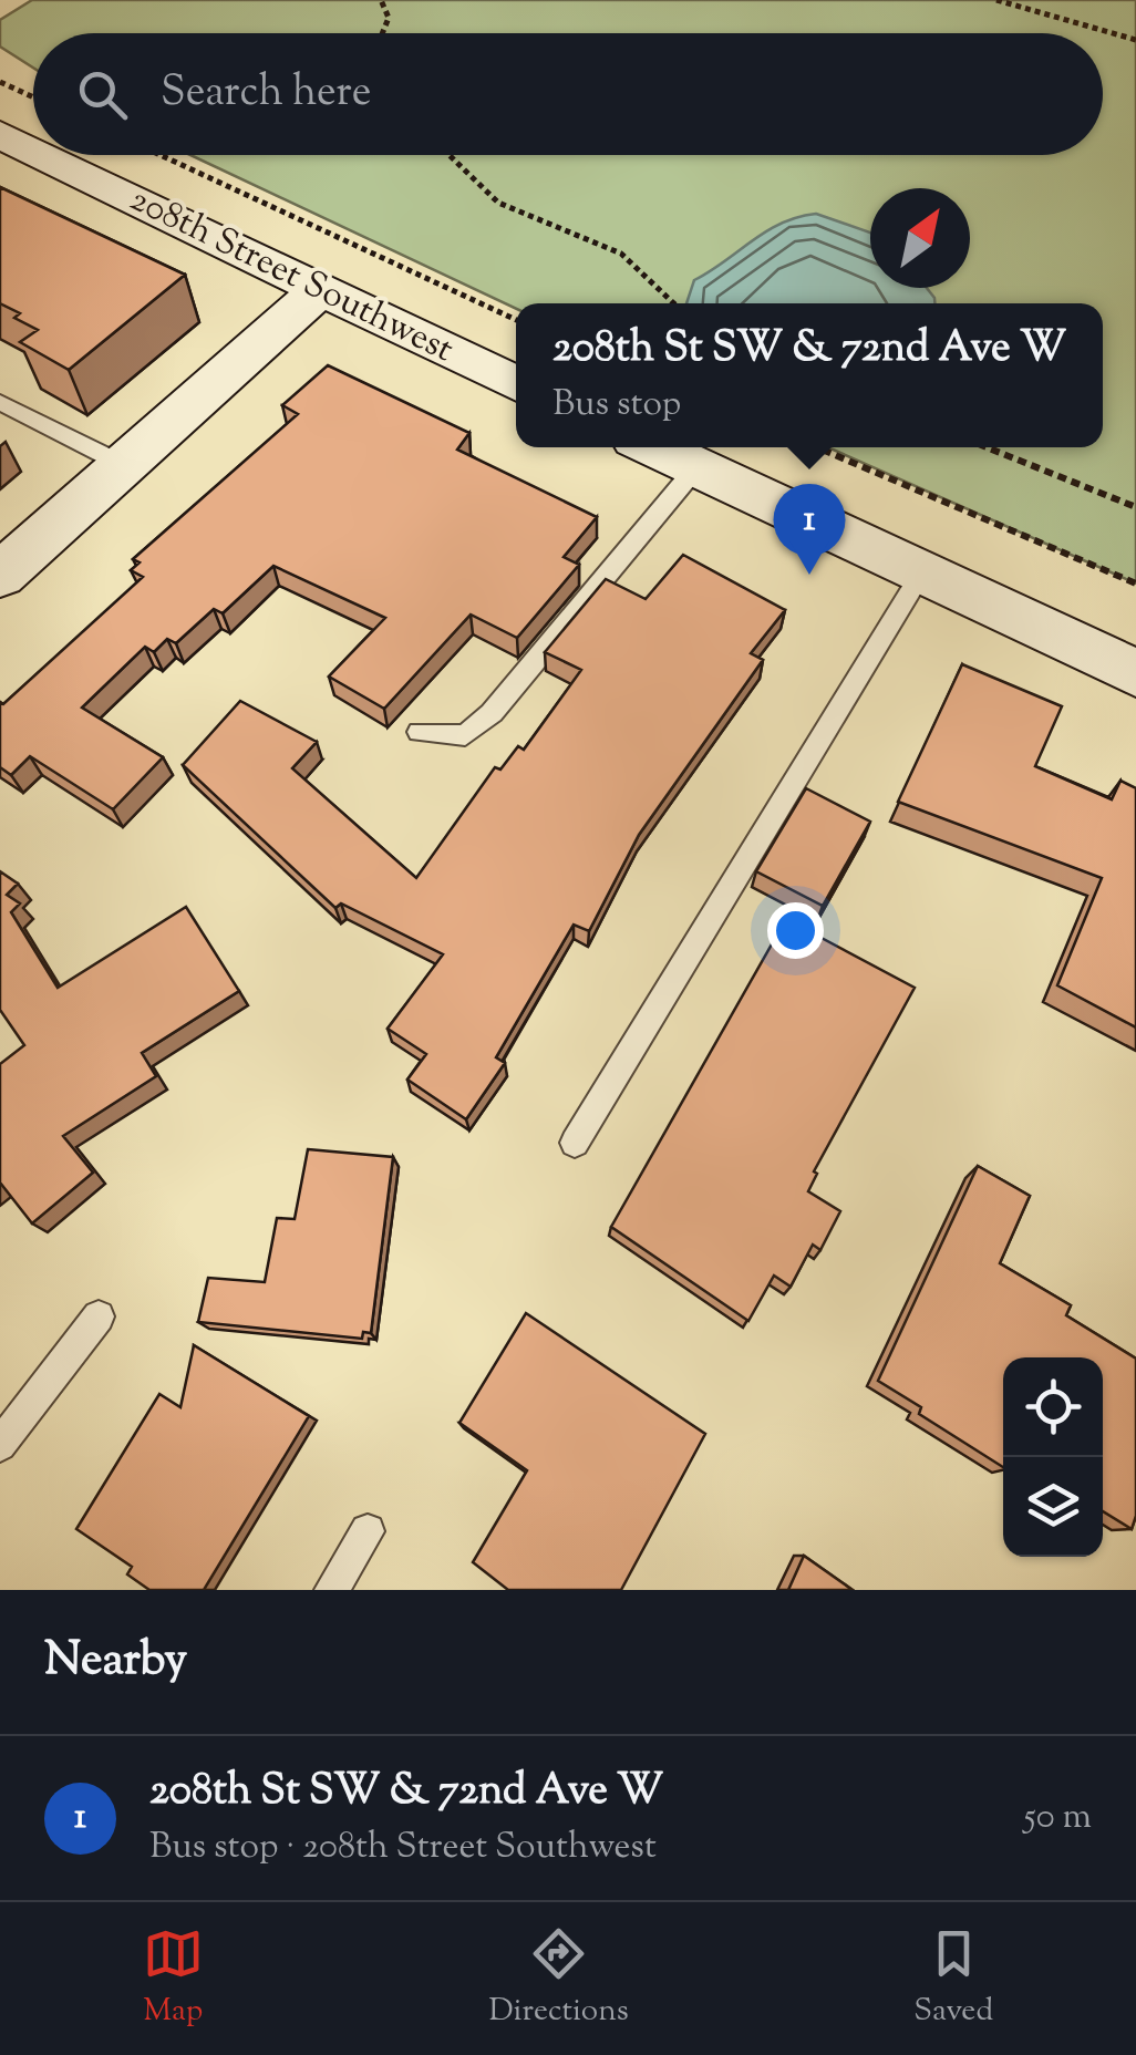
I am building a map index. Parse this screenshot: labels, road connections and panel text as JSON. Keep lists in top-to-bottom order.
{
  "streets": {
    "street": ["208th Street Southwest"]
  },
  "north": "top right",
  "page": {
    "search": "Search here",
    "popup": ["208th St SW & 72nd Ave W", "Bus stop"],
    "pins": "1",
    "heading": "Nearby",
    "list": [
      {
        "mark": "1",
        "name": "208th St SW & 72nd Ave W",
        "note": "Bus stop · 208th Street Southwest",
        "value": "50 m"
      }
    ],
    "nav": ["Map", "Directions", "Saved"]
  }
}
